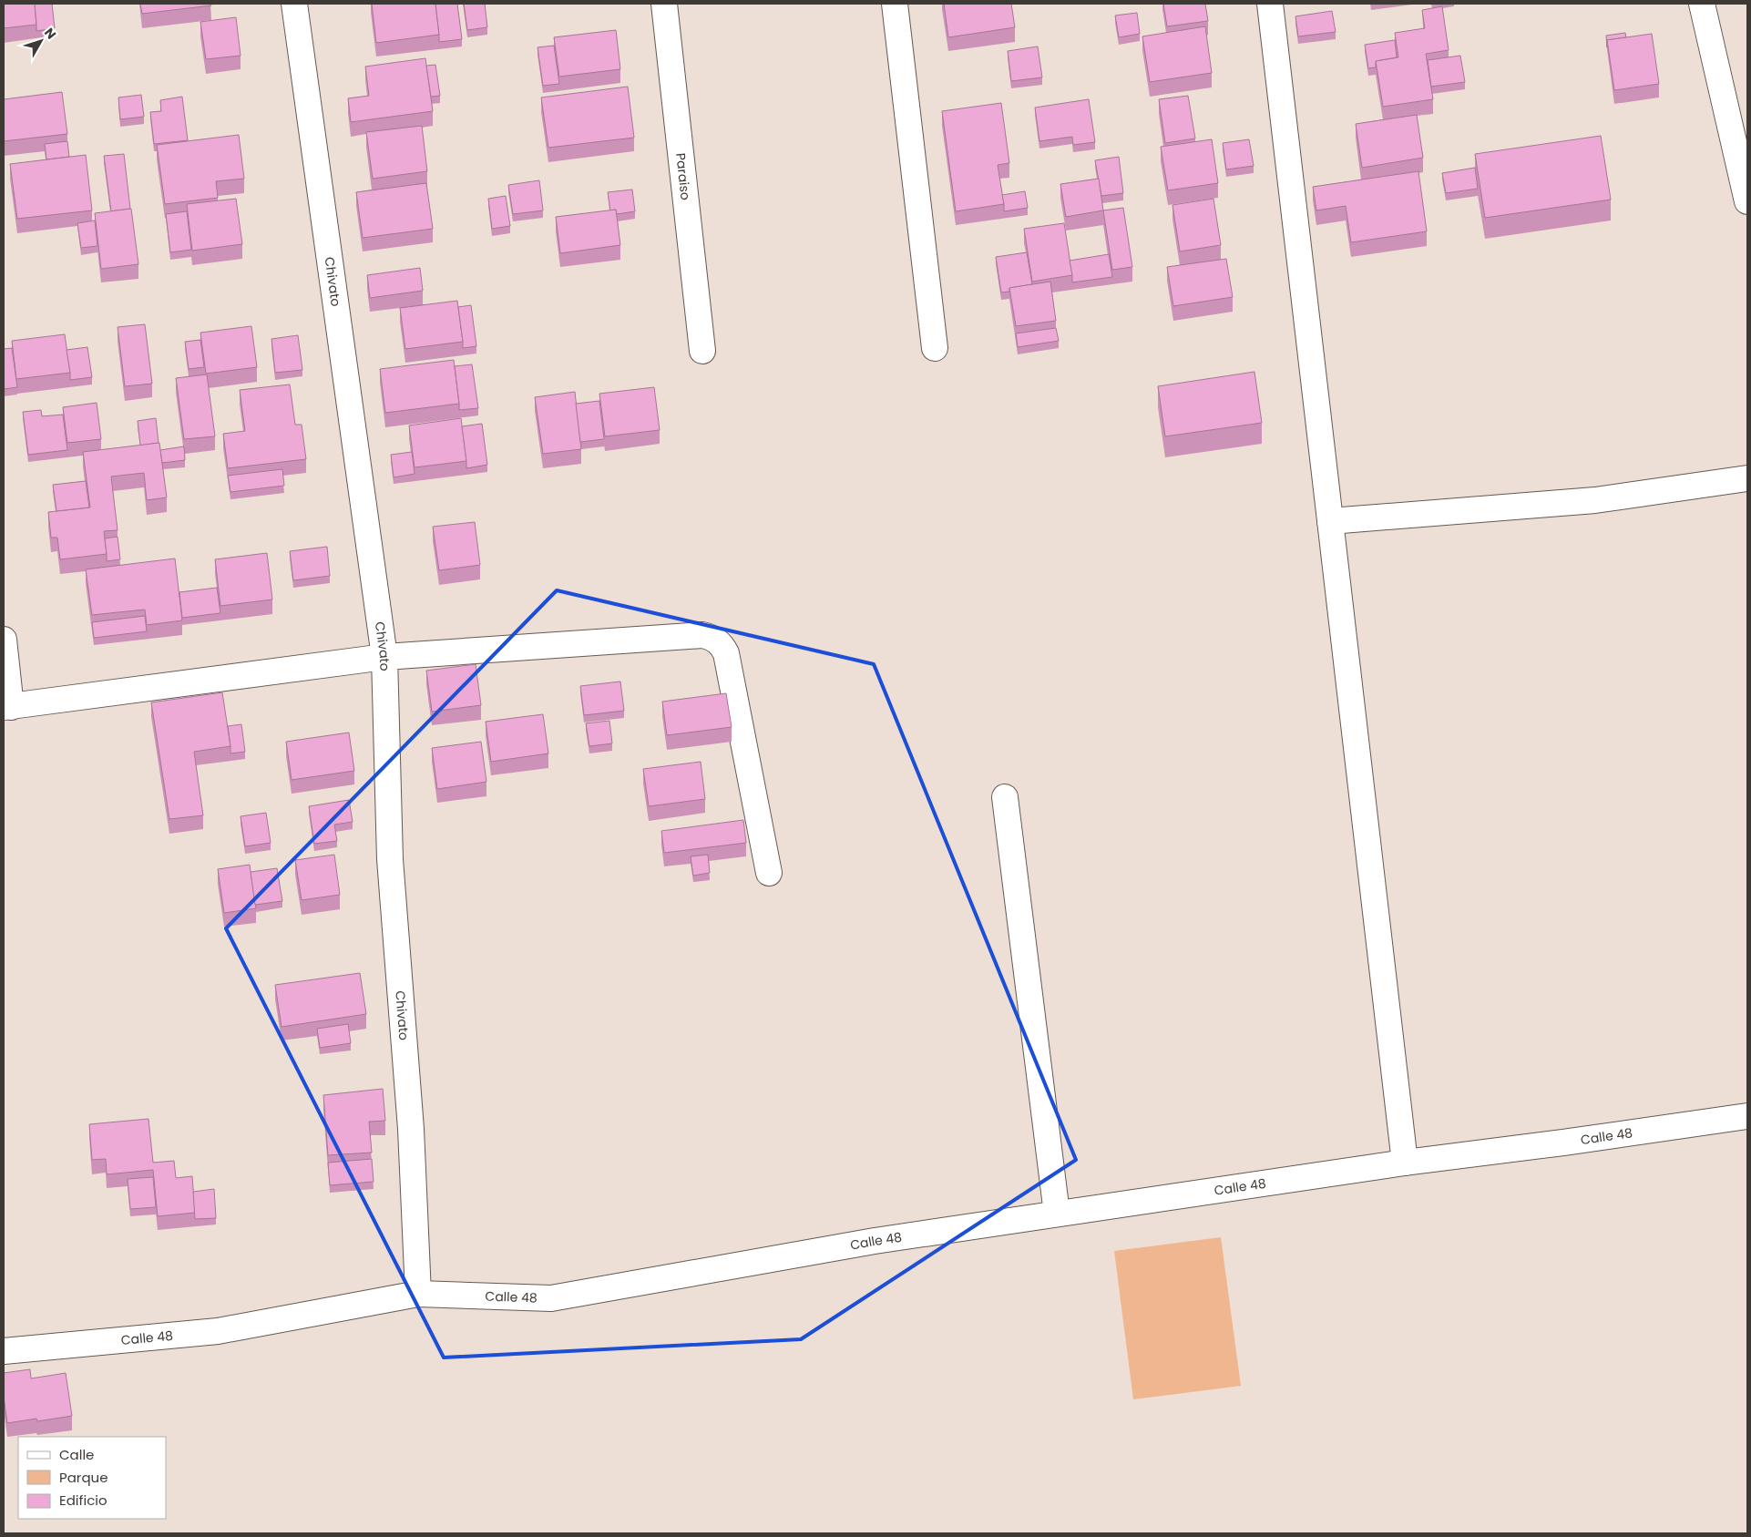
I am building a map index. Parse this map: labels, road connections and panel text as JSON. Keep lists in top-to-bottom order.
{
  "streets": {
    "street": ["Paraiso", "Chivato", "Calle 48"]
  },
  "crossings": [
    ["Chivato", "Calle 48"]
  ],
  "legend": ["Calle", "Parque", "Edificio"],
  "north": "top right"
}
